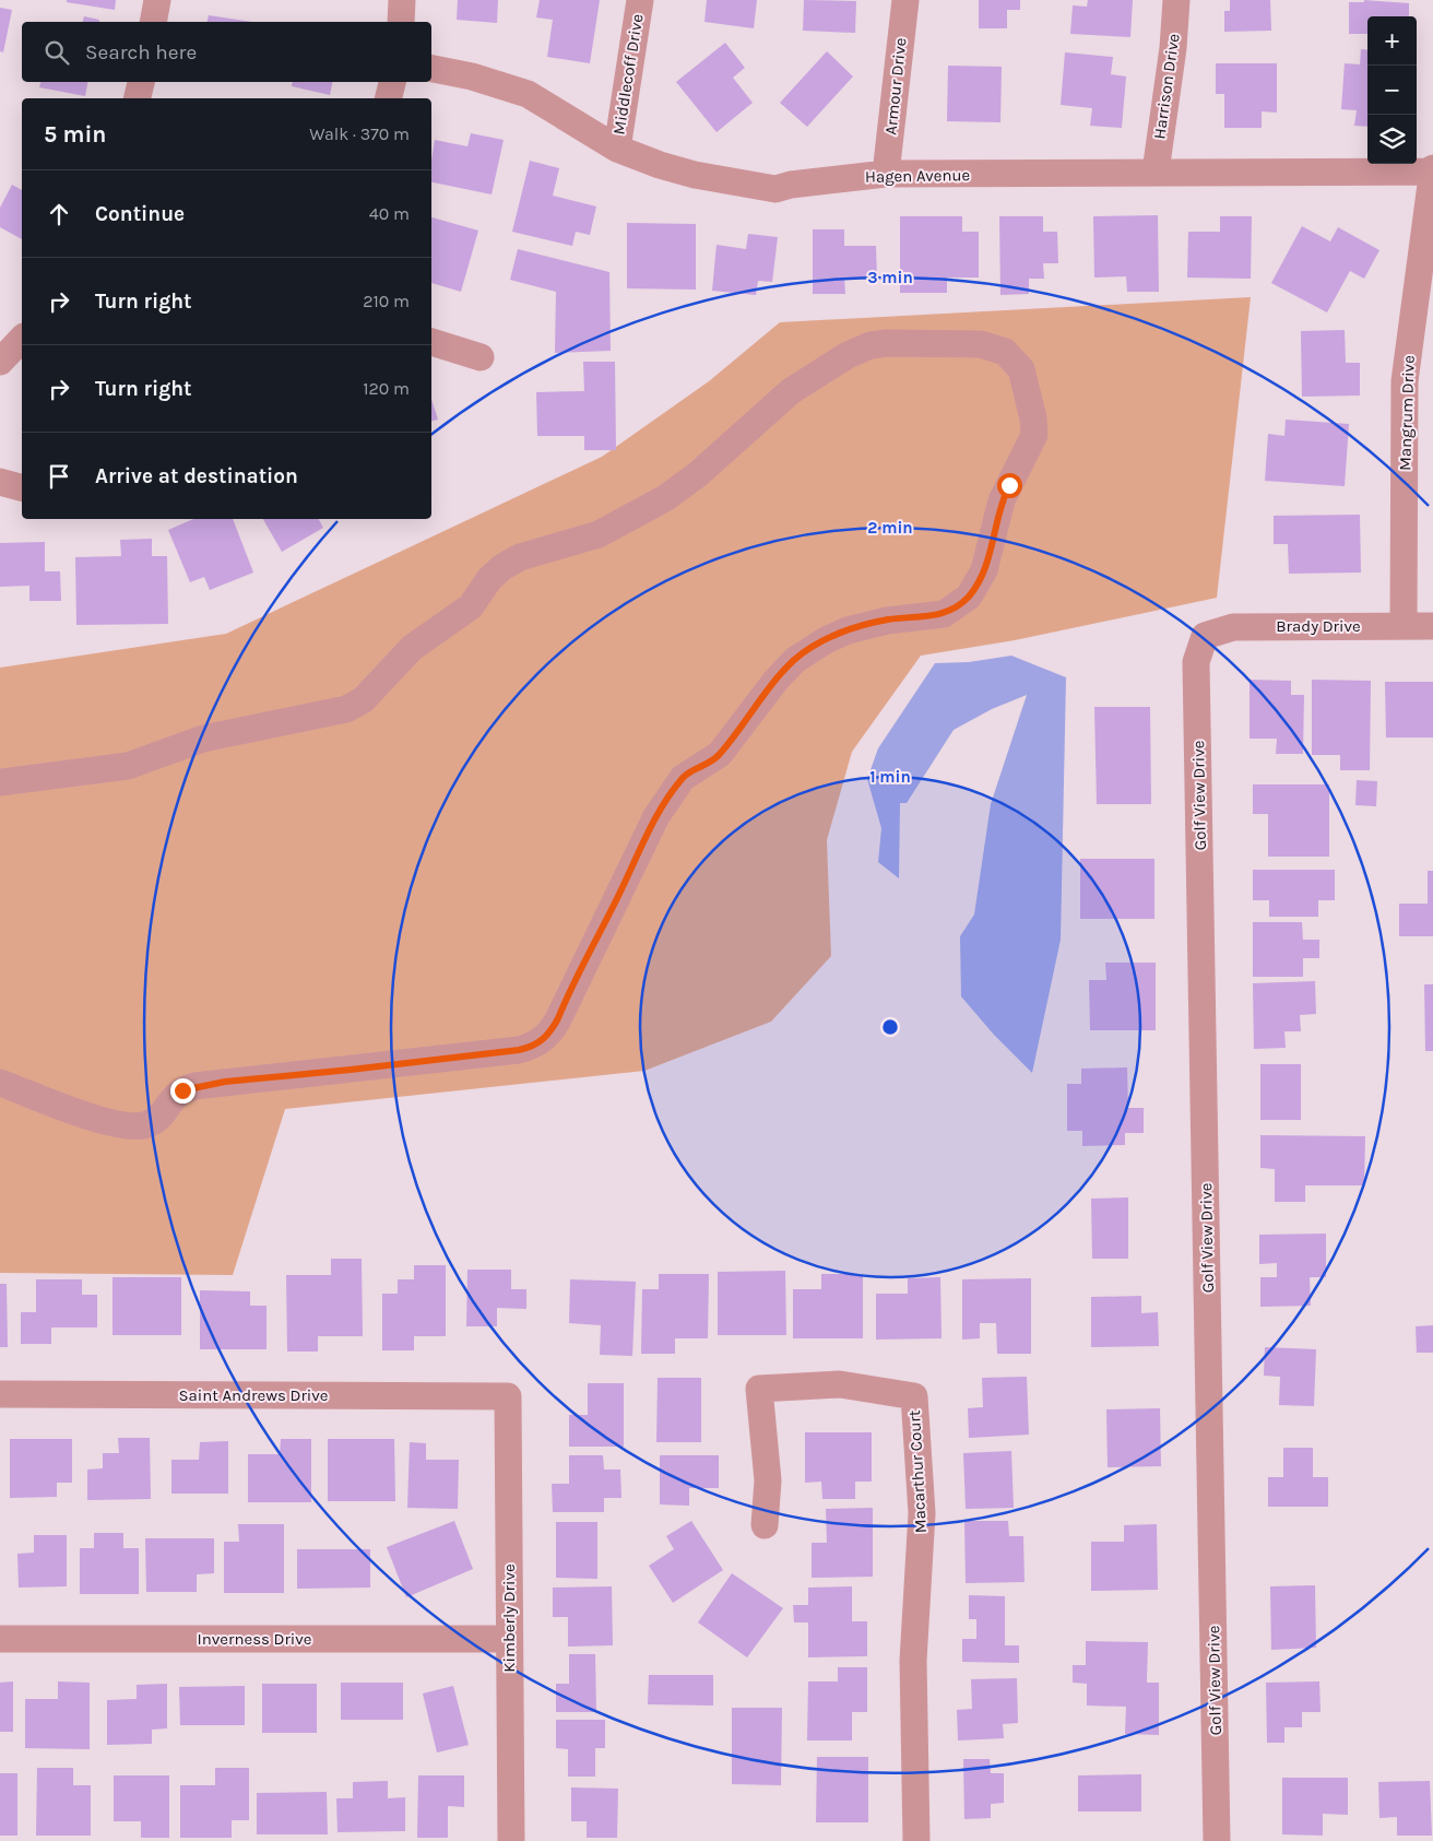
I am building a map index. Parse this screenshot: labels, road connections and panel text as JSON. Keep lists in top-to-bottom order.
{
  "streets": {
    "street": [
      "Middlecoff Drive",
      "Armour Drive",
      "Harrison Drive",
      "Hagen Avenue",
      "Mangrum Drive",
      "Brady Drive",
      "Golf View Drive",
      "Saint Andrews Drive",
      "Macarthur Court",
      "Kimberly Drive",
      "Inverness Drive"
    ]
  },
  "crossings": [
    ["Middlecoff Drive", "Hagen Avenue"],
    ["Armour Drive", "Hagen Avenue"],
    ["Harrison Drive", "Hagen Avenue"],
    ["Hagen Avenue", "Mangrum Drive"],
    ["Mangrum Drive", "Brady Drive"],
    ["Brady Drive", "Golf View Drive"],
    ["Saint Andrews Drive", "Kimberly Drive"],
    ["Kimberly Drive", "Inverness Drive"]
  ],
  "page": {
    "map_buttons": ["+", "−"],
    "search": "Search here",
    "heading": ["5 min", "Walk · 370 m"],
    "list": [
      ["Continue", "40 m"],
      ["Turn right", "210 m"],
      ["Turn right", "120 m"],
      "Arrive at destination"
    ]
  },
  "rings": ["3 min", "2 min", "1 min"]
}
